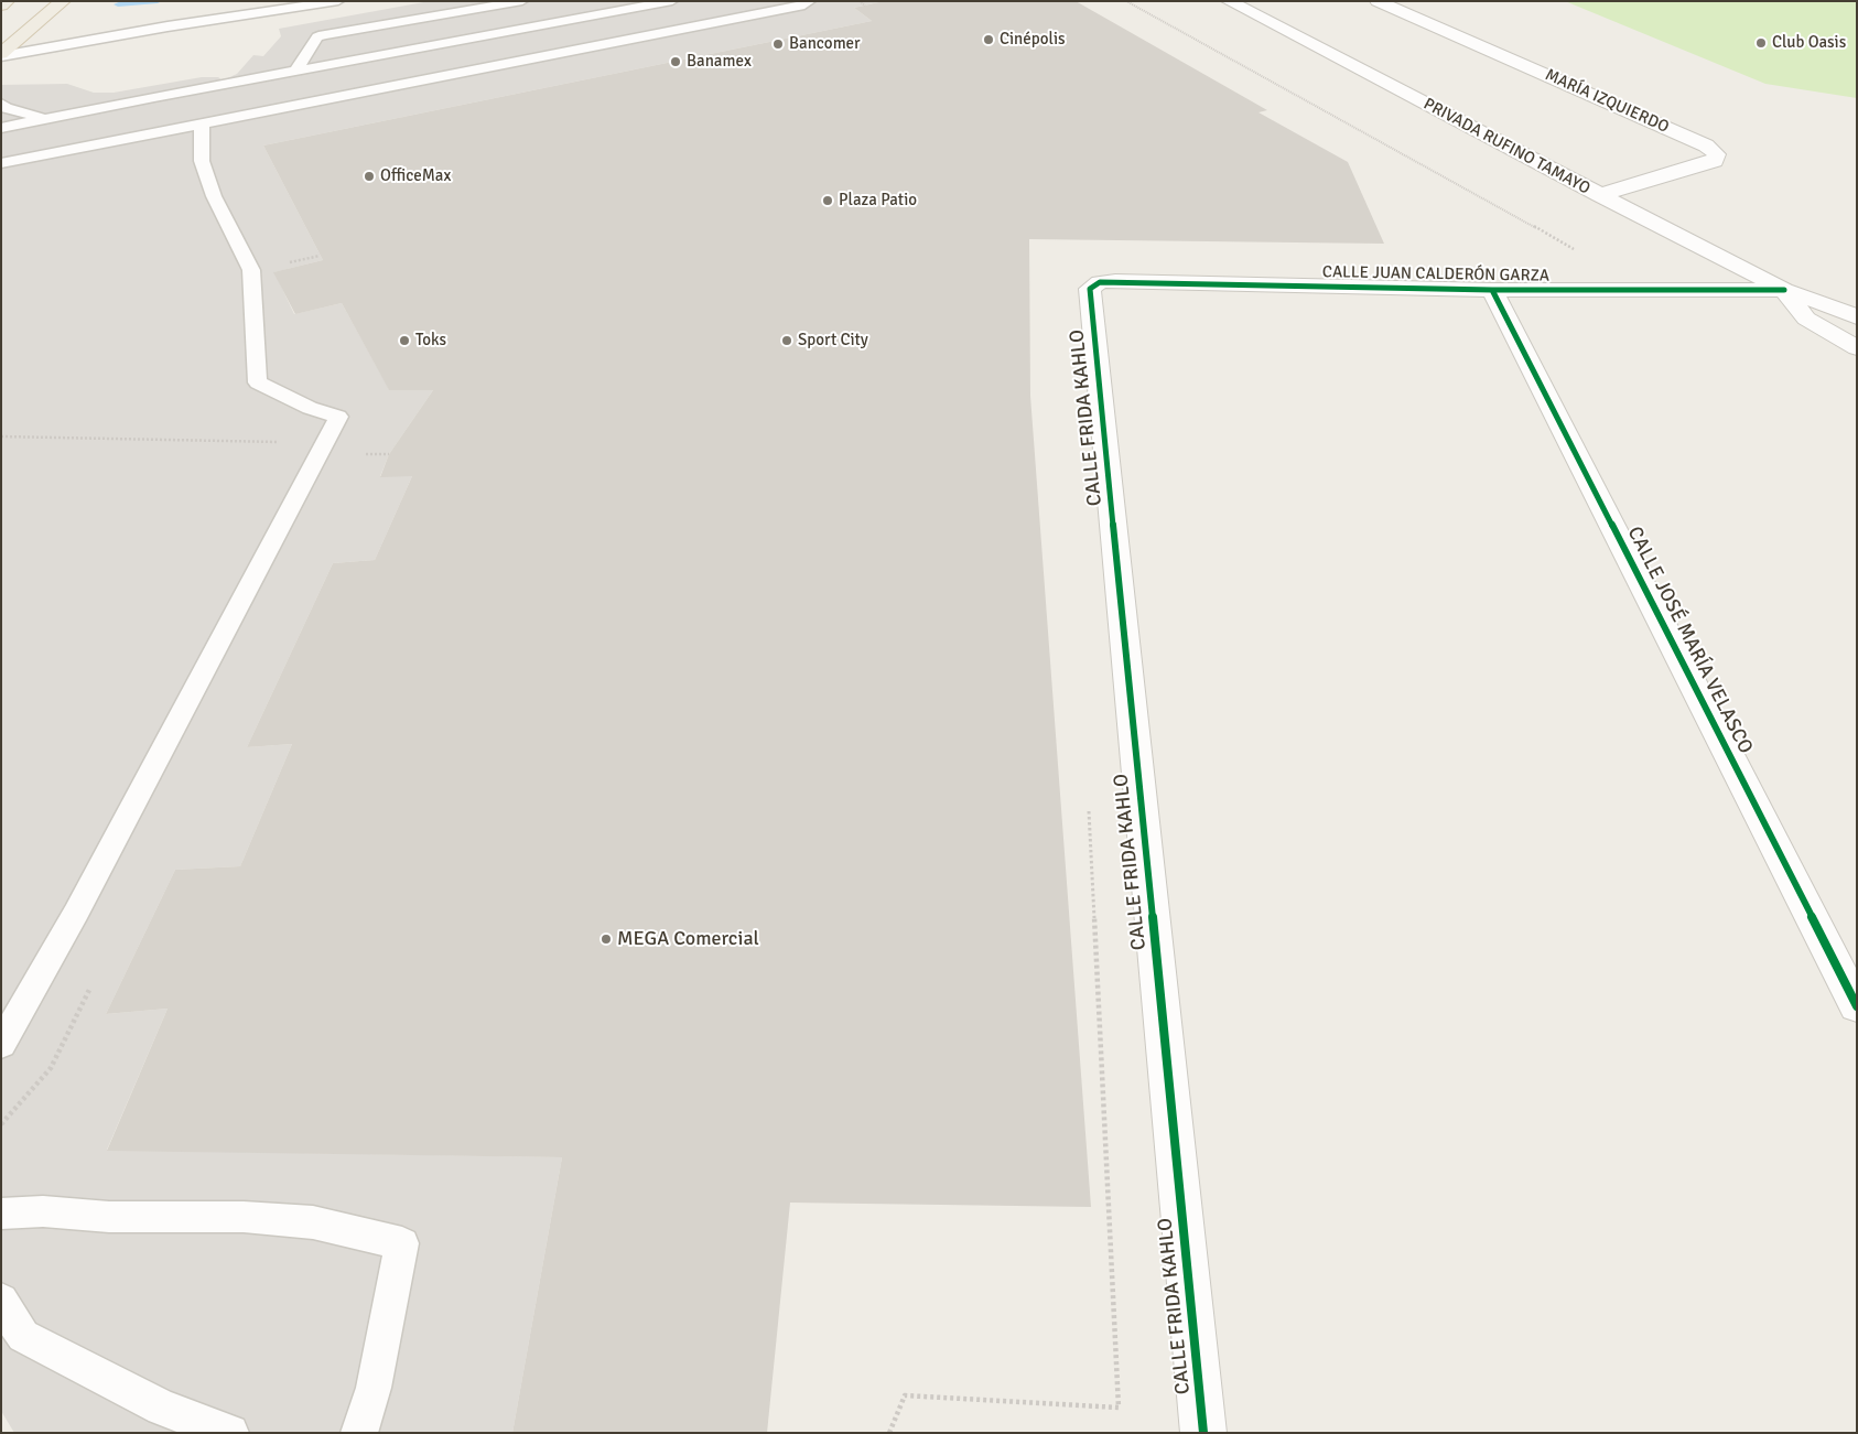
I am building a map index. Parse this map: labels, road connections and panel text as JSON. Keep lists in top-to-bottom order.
{
  "streets": {
    "street": [
      "MARÍA IZQUIERDO",
      "PRIVADA RUFINO TAMAYO",
      "CALLE JUAN CALDERÓN GARZA",
      "CALLE FRIDA KAHLO",
      "CALLE JOSÉ MARÍA VELASCO"
    ]
  },
  "crossings": [
    ["MARÍA IZQUIERDO", "PRIVADA RUFINO TAMAYO"],
    ["PRIVADA RUFINO TAMAYO", "CALLE JUAN CALDERÓN GARZA"],
    ["CALLE JUAN CALDERÓN GARZA", "CALLE FRIDA KAHLO"],
    ["CALLE JUAN CALDERÓN GARZA", "CALLE JOSÉ MARÍA VELASCO"]
  ],
  "places": [
    "Cinépolis",
    "Club Oasis",
    "Bancomer",
    "Banamex",
    "OfficeMax",
    "Plaza Patio",
    "Toks",
    "Sport City",
    "MEGA Comercial"
  ]
}
